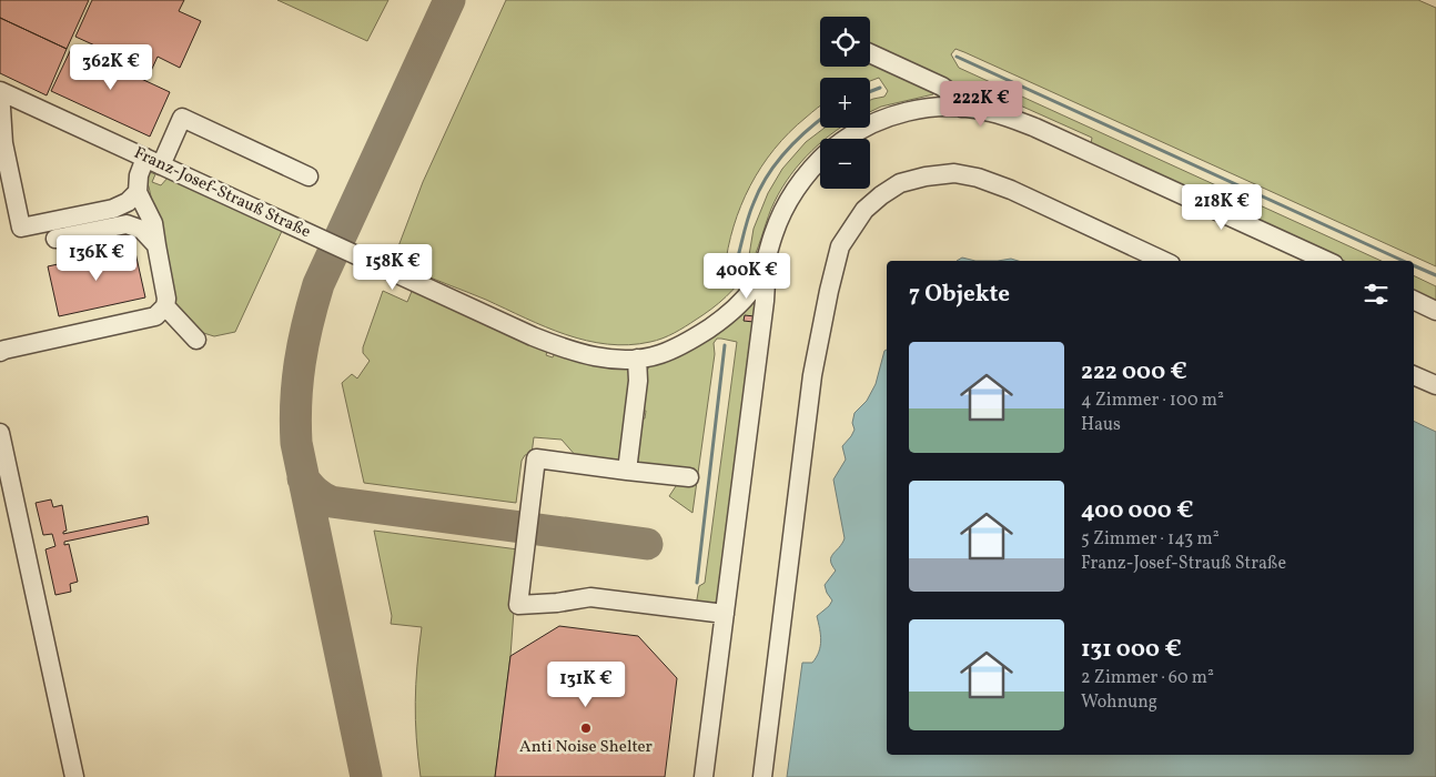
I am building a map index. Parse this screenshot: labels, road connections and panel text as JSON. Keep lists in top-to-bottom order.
{
  "streets": {
    "street": ["Franz-Josef-Strauß Straße"]
  },
  "places": ["Anti Noise Shelter"],
  "page": {
    "map_buttons": ["+", "−"],
    "price": [
      "362K €",
      "222K €",
      "218K €",
      "136K €",
      "158K €",
      "400K €",
      "131K €"
    ],
    "heading": "7 Objekte",
    "list": [
      {
        "name": "222 000 €",
        "note": "4 Zimmer · 100 m² · Haus"
      },
      {
        "name": "400 000 €",
        "note": "5 Zimmer · 143 m² · Franz-Josef-Strauß Straße"
      },
      {
        "name": "131 000 €",
        "note": "2 Zimmer · 60 m² · Wohnung"
      }
    ]
  }
}
